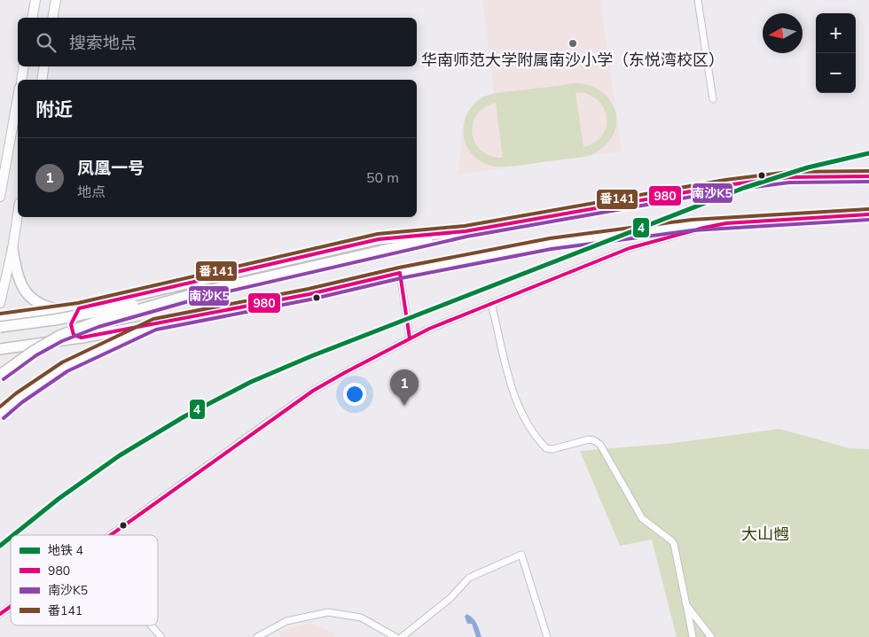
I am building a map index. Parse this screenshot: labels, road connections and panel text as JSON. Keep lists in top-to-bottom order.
{
  "parks": ["大山乸"],
  "places": ["华南师范大学附属南沙小学（东悦湾校区）"],
  "lines": [
    "metro line 4",
    "transit line 番141",
    "transit line 980",
    "transit line 南沙K5"
  ],
  "legend": [
    "地铁 4",
    "980",
    "南沙K5",
    "番141"
  ],
  "north": "left",
  "page": {
    "map_buttons": ["+", "−"],
    "search": "搜索地点",
    "heading": "附近",
    "list": [
      {
        "mark": "1",
        "name": "凤凰一号",
        "note": "地点",
        "value": "50 m"
      }
    ],
    "pins": "1"
  }
}
